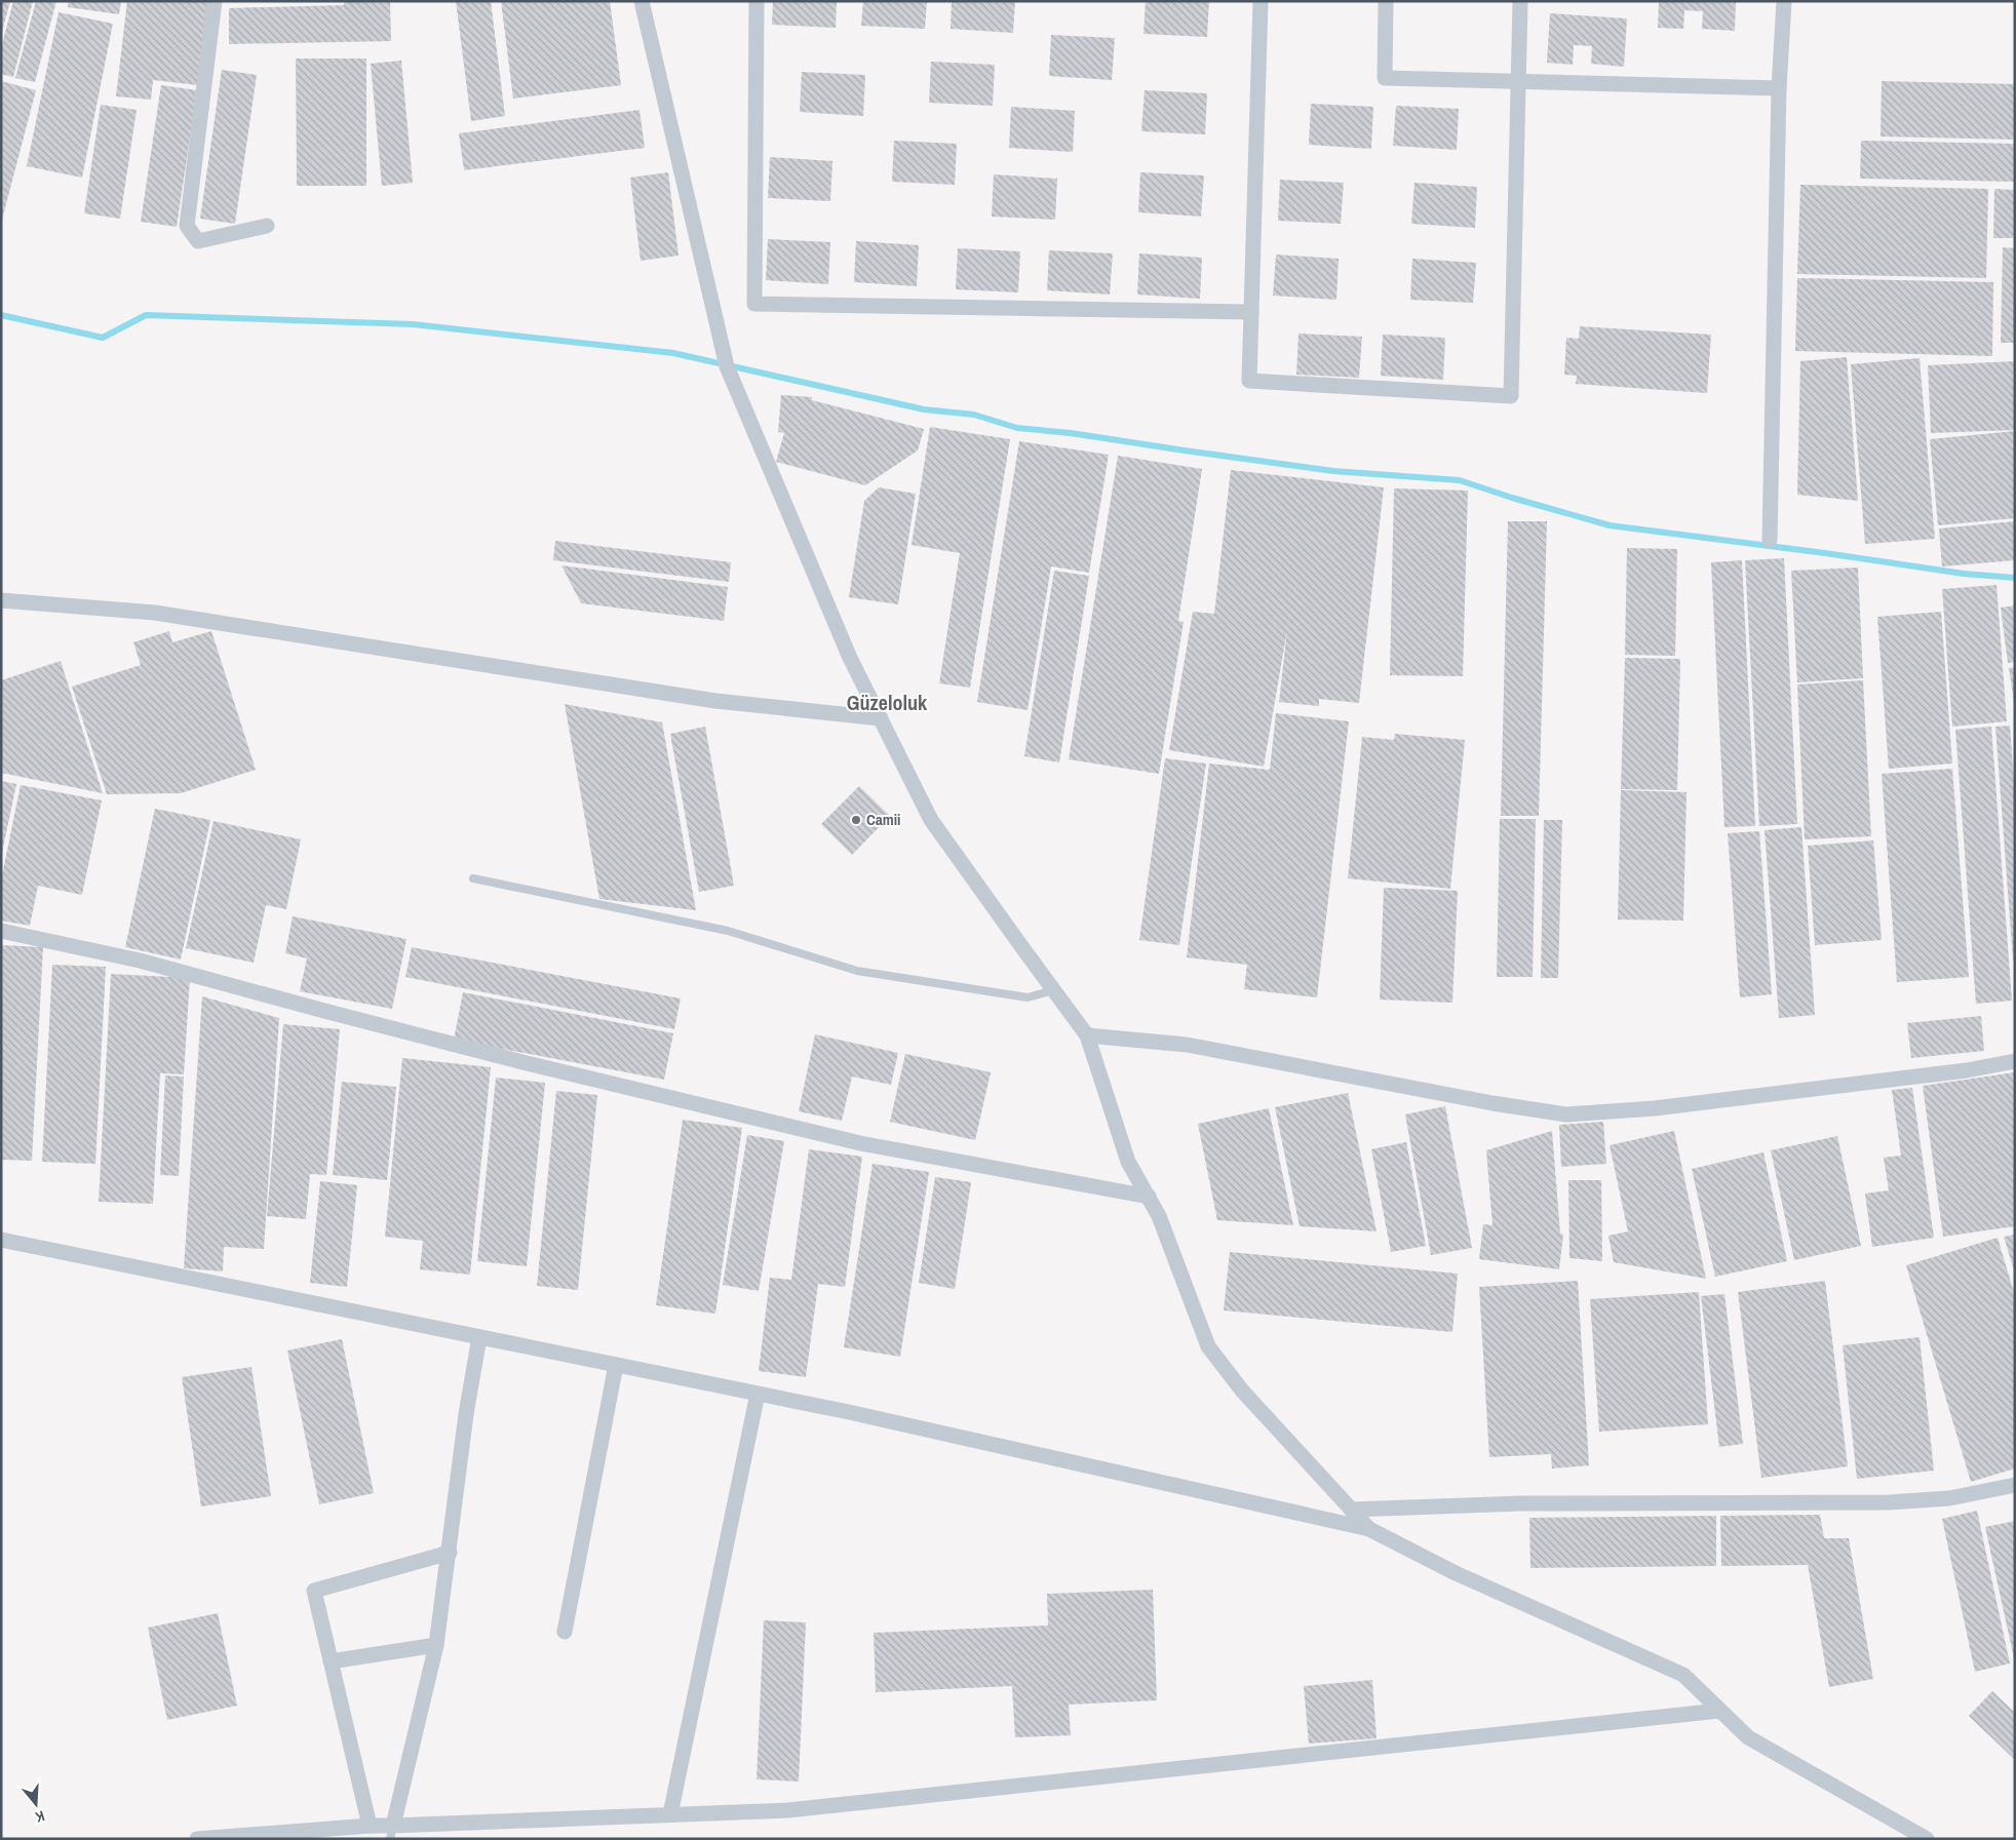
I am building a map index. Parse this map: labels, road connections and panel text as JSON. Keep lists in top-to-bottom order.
{
  "districts": ["Güzeloluk"],
  "places": ["Camii"],
  "north": "bottom"
}
